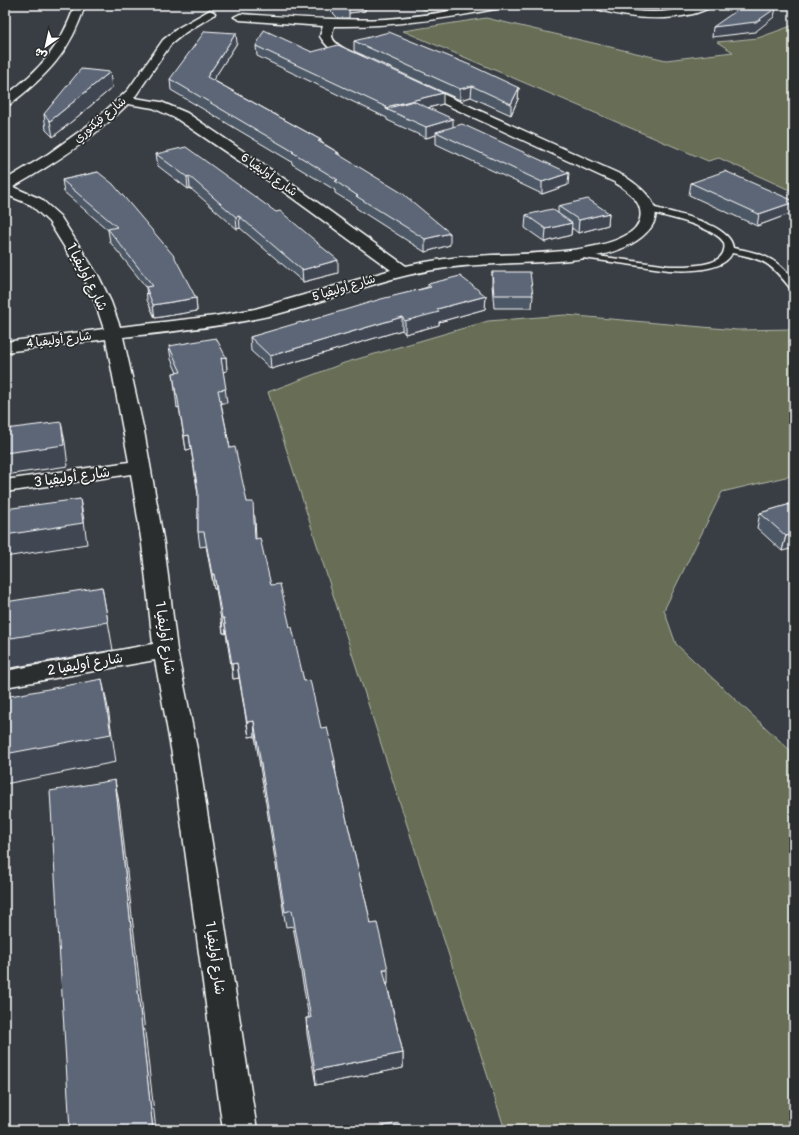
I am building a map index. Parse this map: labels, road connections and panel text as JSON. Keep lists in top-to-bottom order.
{
  "streets": {
    "street": [
      "شارع فيكتوري",
      "شارع أوليفيا 6",
      "شارع أوليفيا 1",
      "شارع أوليفيا 5",
      "شارع أوليفيا 4",
      "شارع أوليفيا 3",
      "شارع أوليفيا 2"
    ]
  },
  "crossings": [
    ["شارع فيكتوري", "شارع أوليفيا 6"],
    ["شارع أوليفيا 6", "شارع أوليفيا 5"],
    ["شارع أوليفيا 1", "شارع أوليفيا 5"],
    ["شارع أوليفيا 1", "شارع أوليفيا 4"],
    ["شارع أوليفيا 1", "شارع أوليفيا 3"],
    ["شارع أوليفيا 1", "شارع أوليفيا 2"],
    ["شارع أوليفيا 5", "شارع أوليفيا 4"]
  ],
  "north": "bottom left"
}
